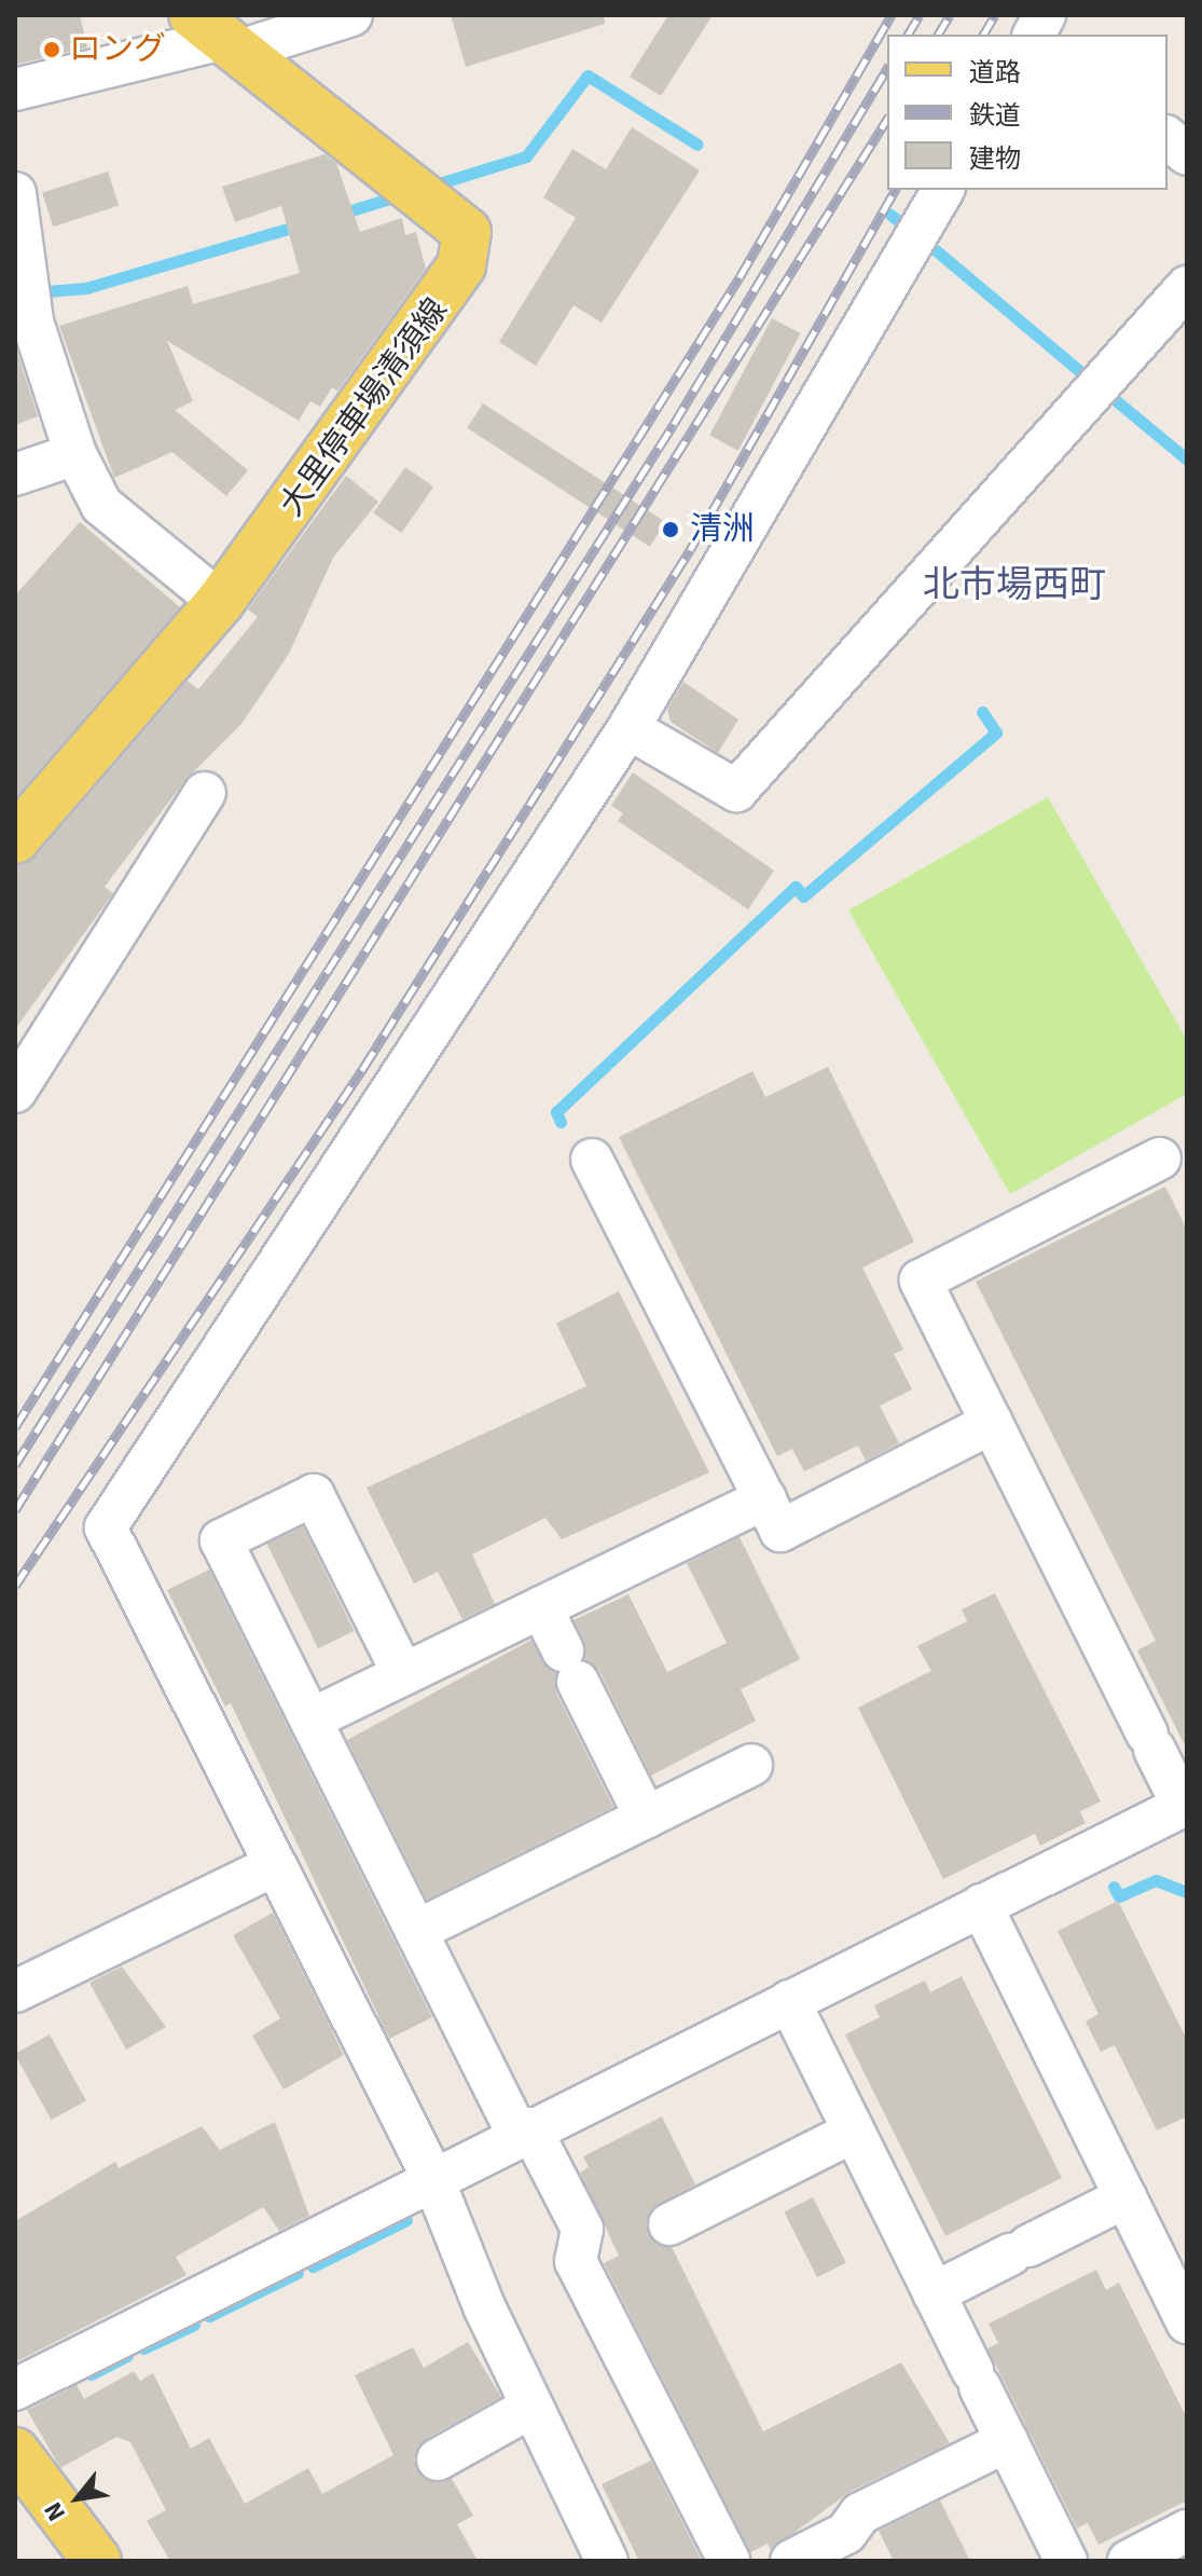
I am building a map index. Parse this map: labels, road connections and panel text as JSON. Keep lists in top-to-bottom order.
{
  "streets": {
    "main road": ["大里停車場清須線"]
  },
  "districts": ["北市場西町"],
  "places": ["ロング", "清洲"],
  "legend": ["道路", "鉄道", "建物"],
  "north": "bottom left"
}
